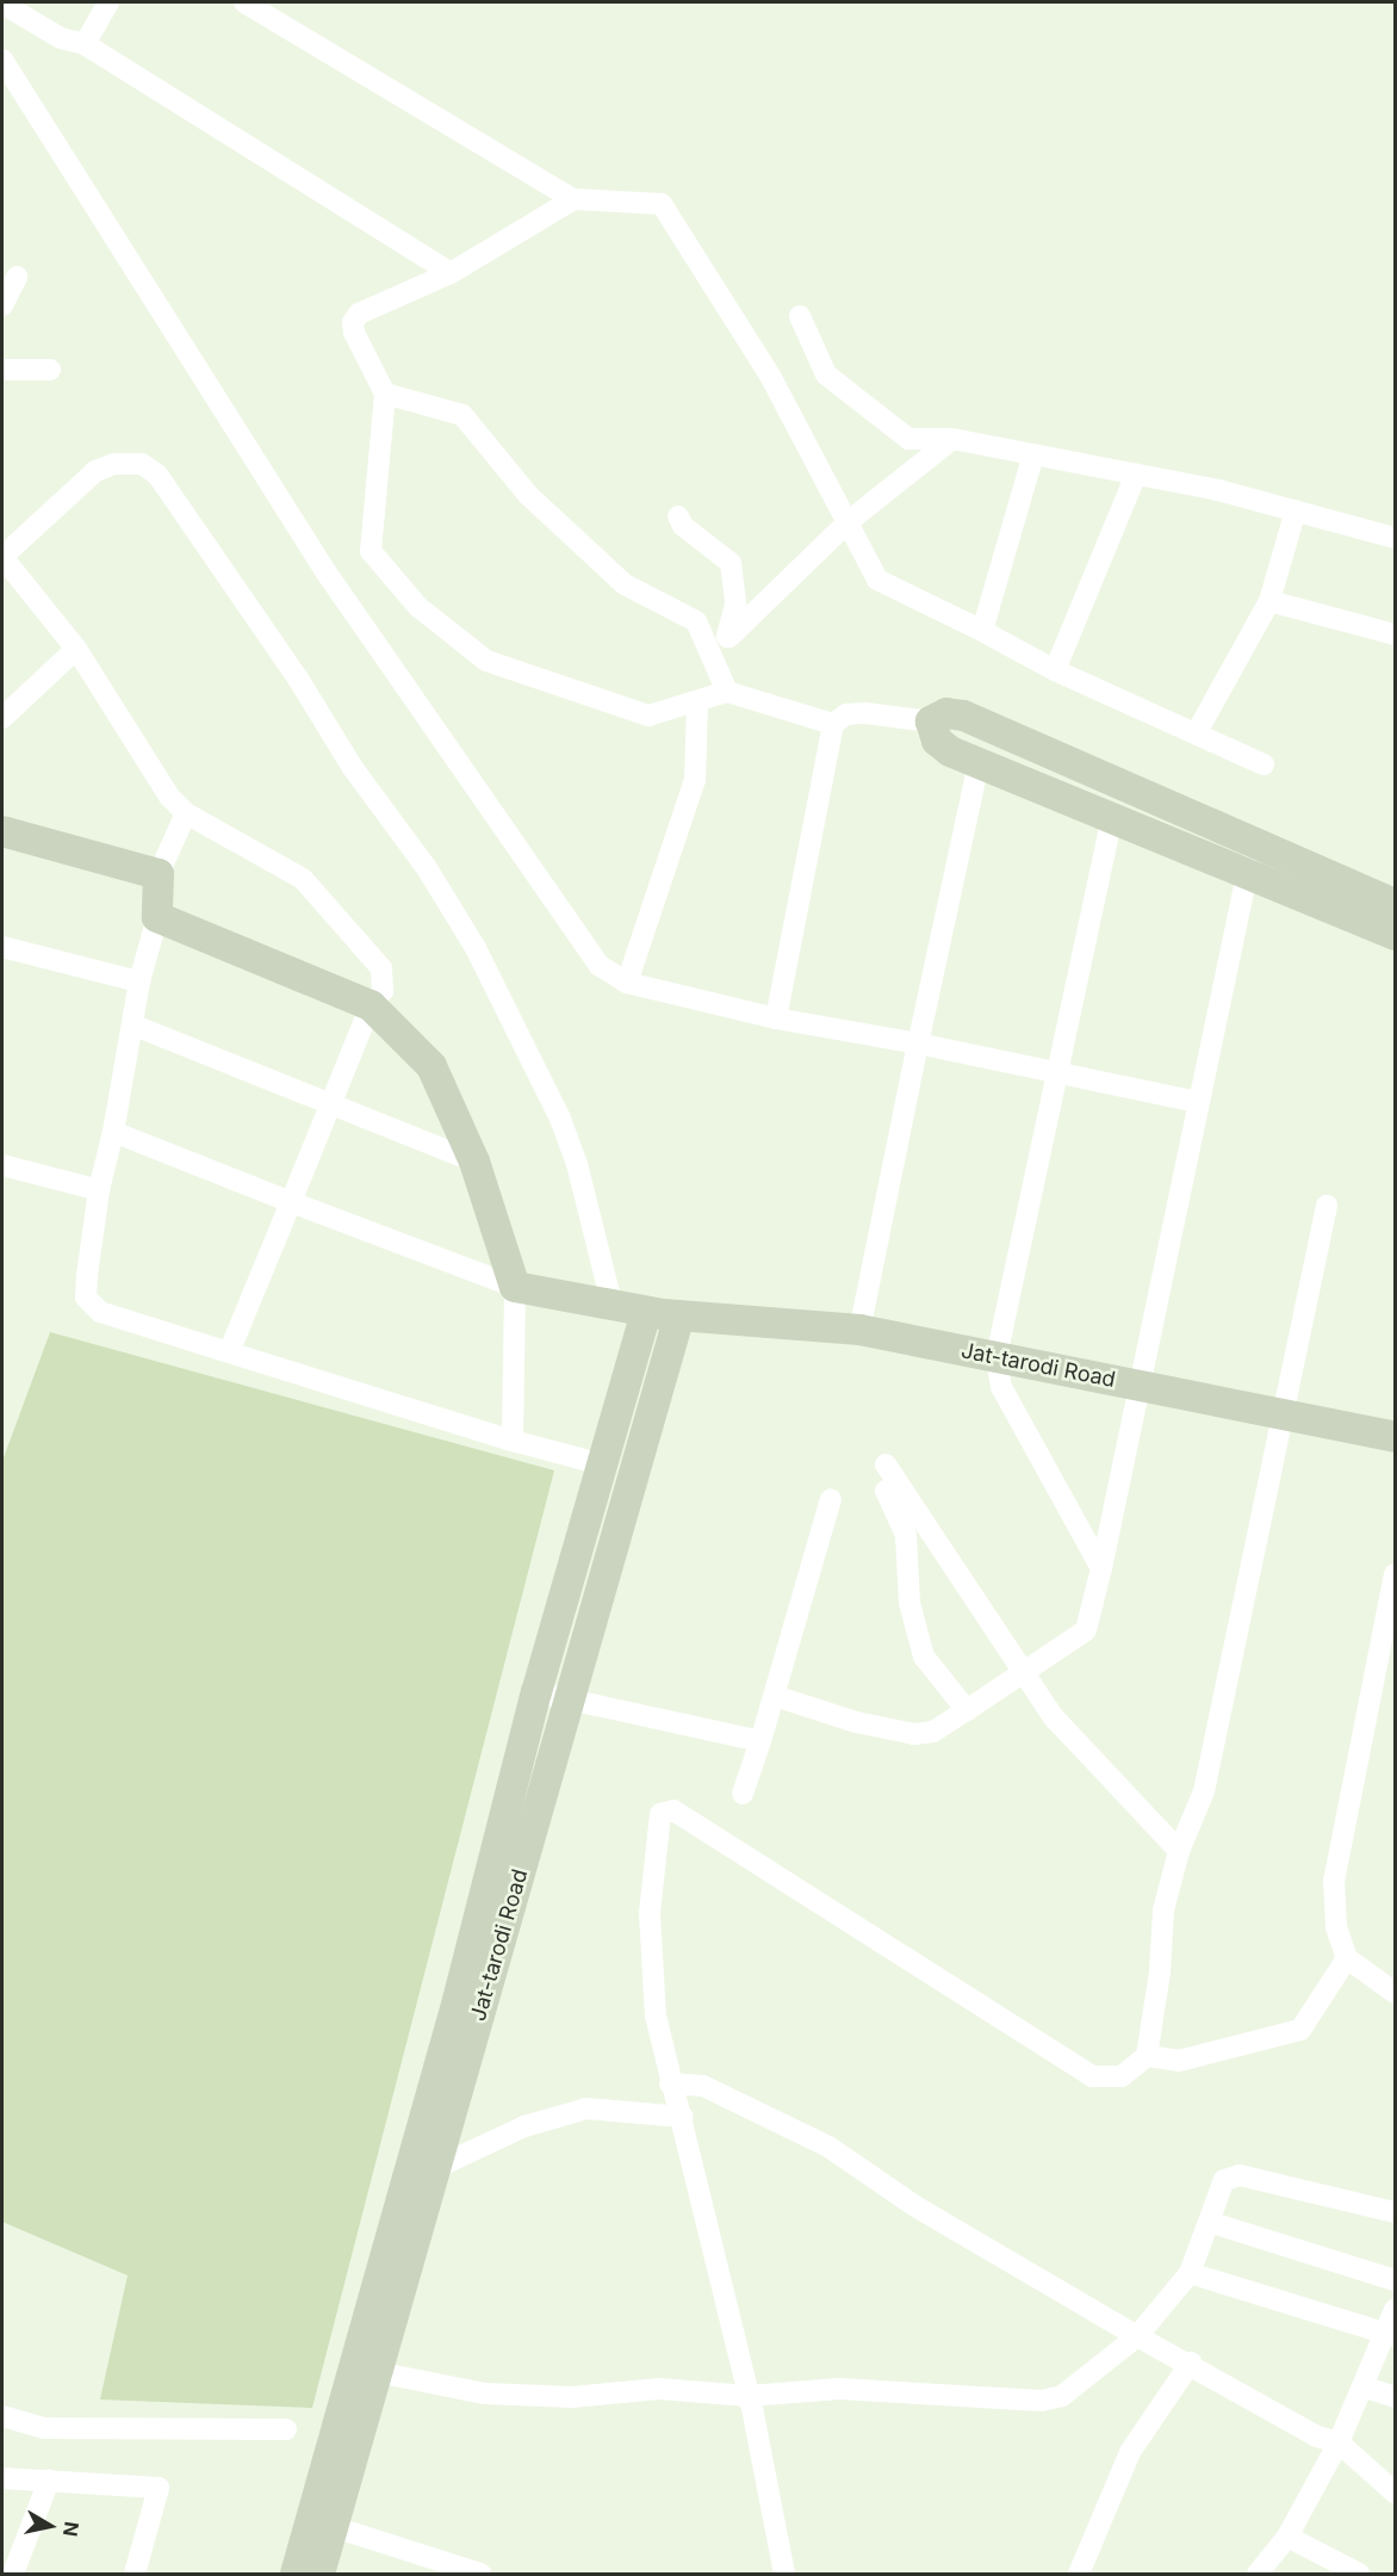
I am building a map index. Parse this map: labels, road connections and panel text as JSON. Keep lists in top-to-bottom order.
{
  "streets": {
    "street": ["Jat-tarodi Road"]
  },
  "north": "right"
}
